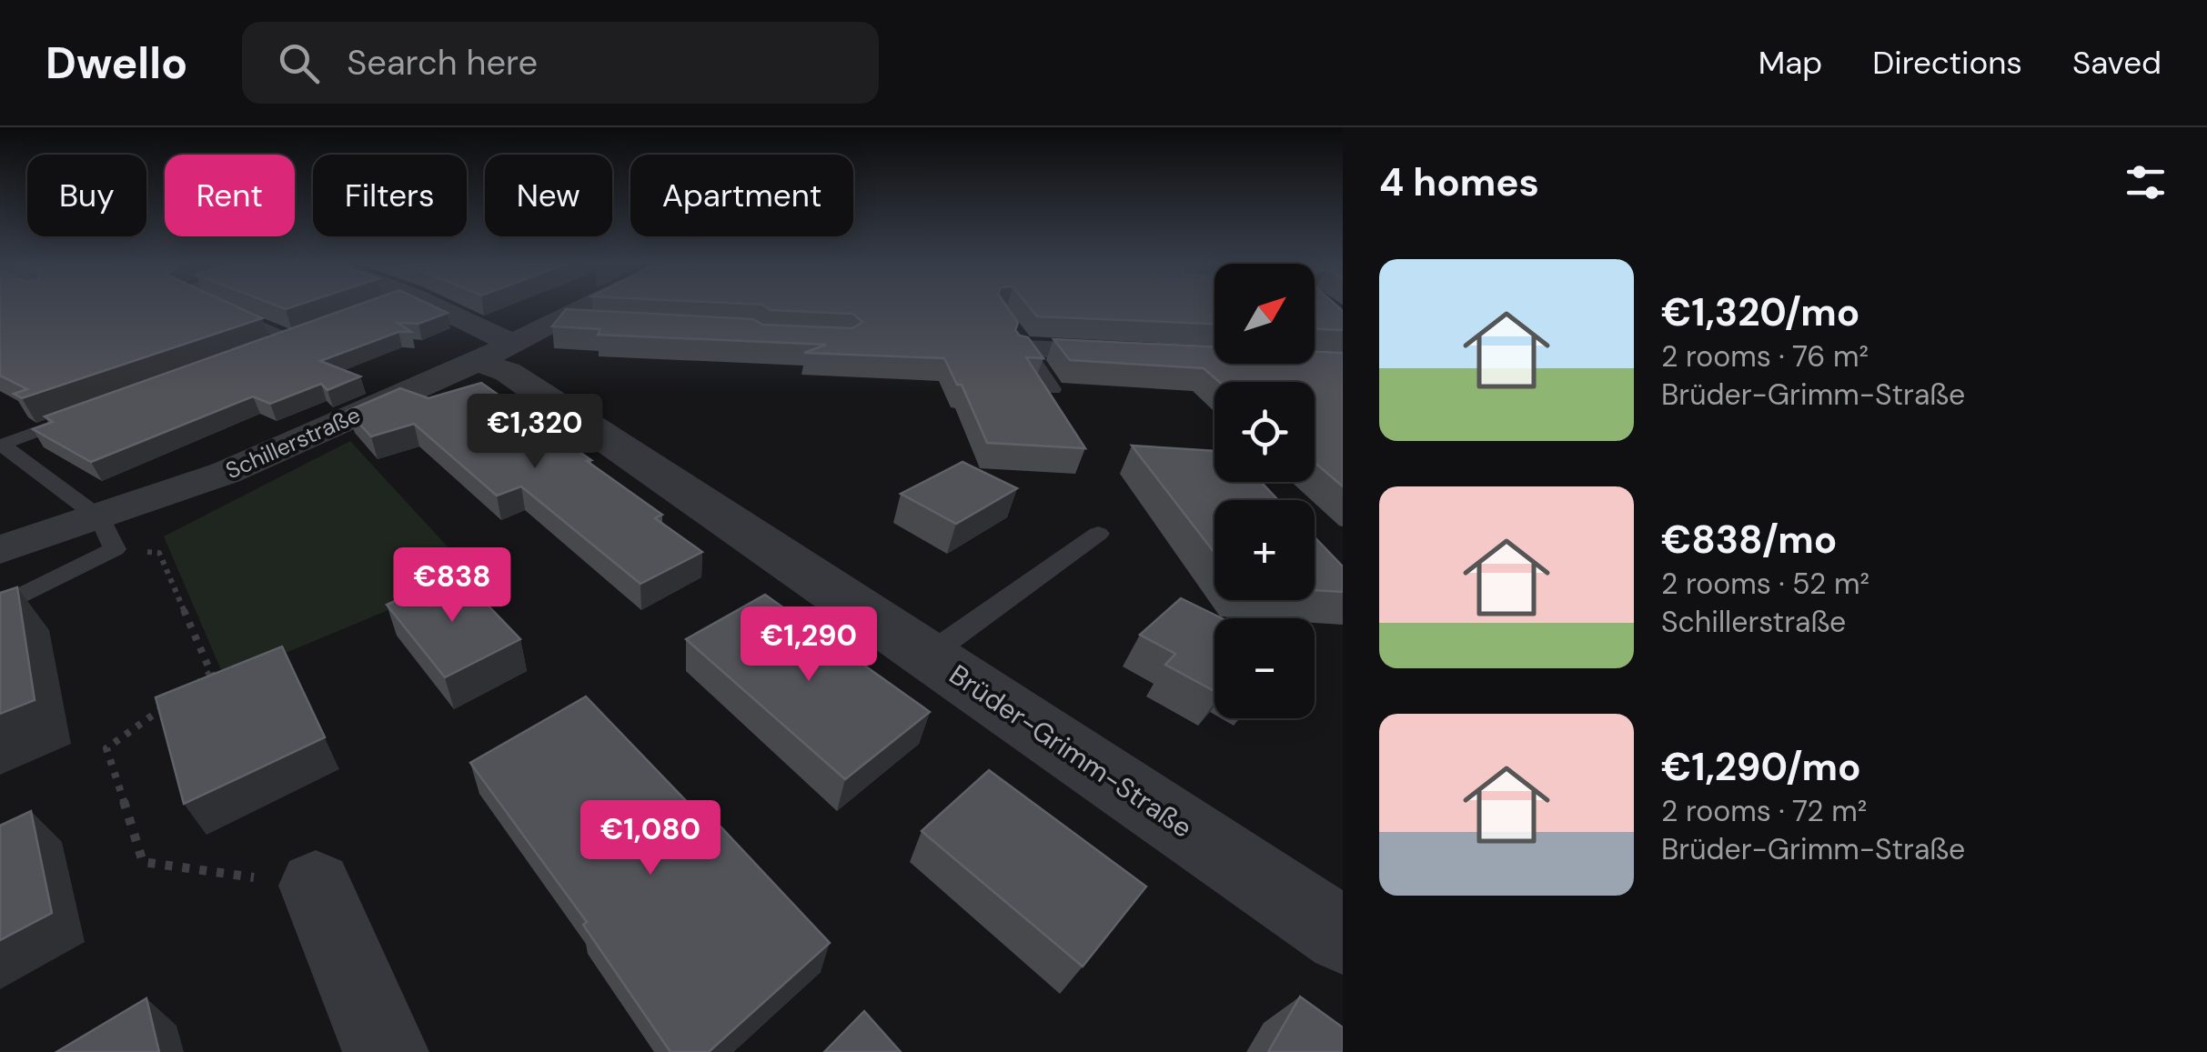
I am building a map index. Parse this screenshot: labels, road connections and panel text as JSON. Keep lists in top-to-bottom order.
{
  "streets": {
    "street": ["Schillerstraße", "Brüder-Grimm-Straße"]
  },
  "crossings": [
    ["Schillerstraße", "Brüder-Grimm-Straße"]
  ],
  "north": "top right",
  "page": {
    "header": "Dwello",
    "search": "Search here",
    "nav": ["Map", "Directions", "Saved"],
    "heading": "4 homes",
    "chip": [
      "Buy",
      "Rent",
      "Filters",
      "New",
      "Apartment"
    ],
    "list": [
      {
        "name": "€1,320/mo",
        "note": "2 rooms · 76 m² · Brüder-Grimm-Straße"
      },
      {
        "name": "€838/mo",
        "note": "2 rooms · 52 m² · Schillerstraße"
      },
      {
        "name": "€1,290/mo",
        "note": "2 rooms · 72 m² · Brüder-Grimm-Straße"
      }
    ],
    "map_buttons": ["+", "−"],
    "price": [
      "€1,320",
      "€838",
      "€1,290",
      "€1,080"
    ]
  }
}
